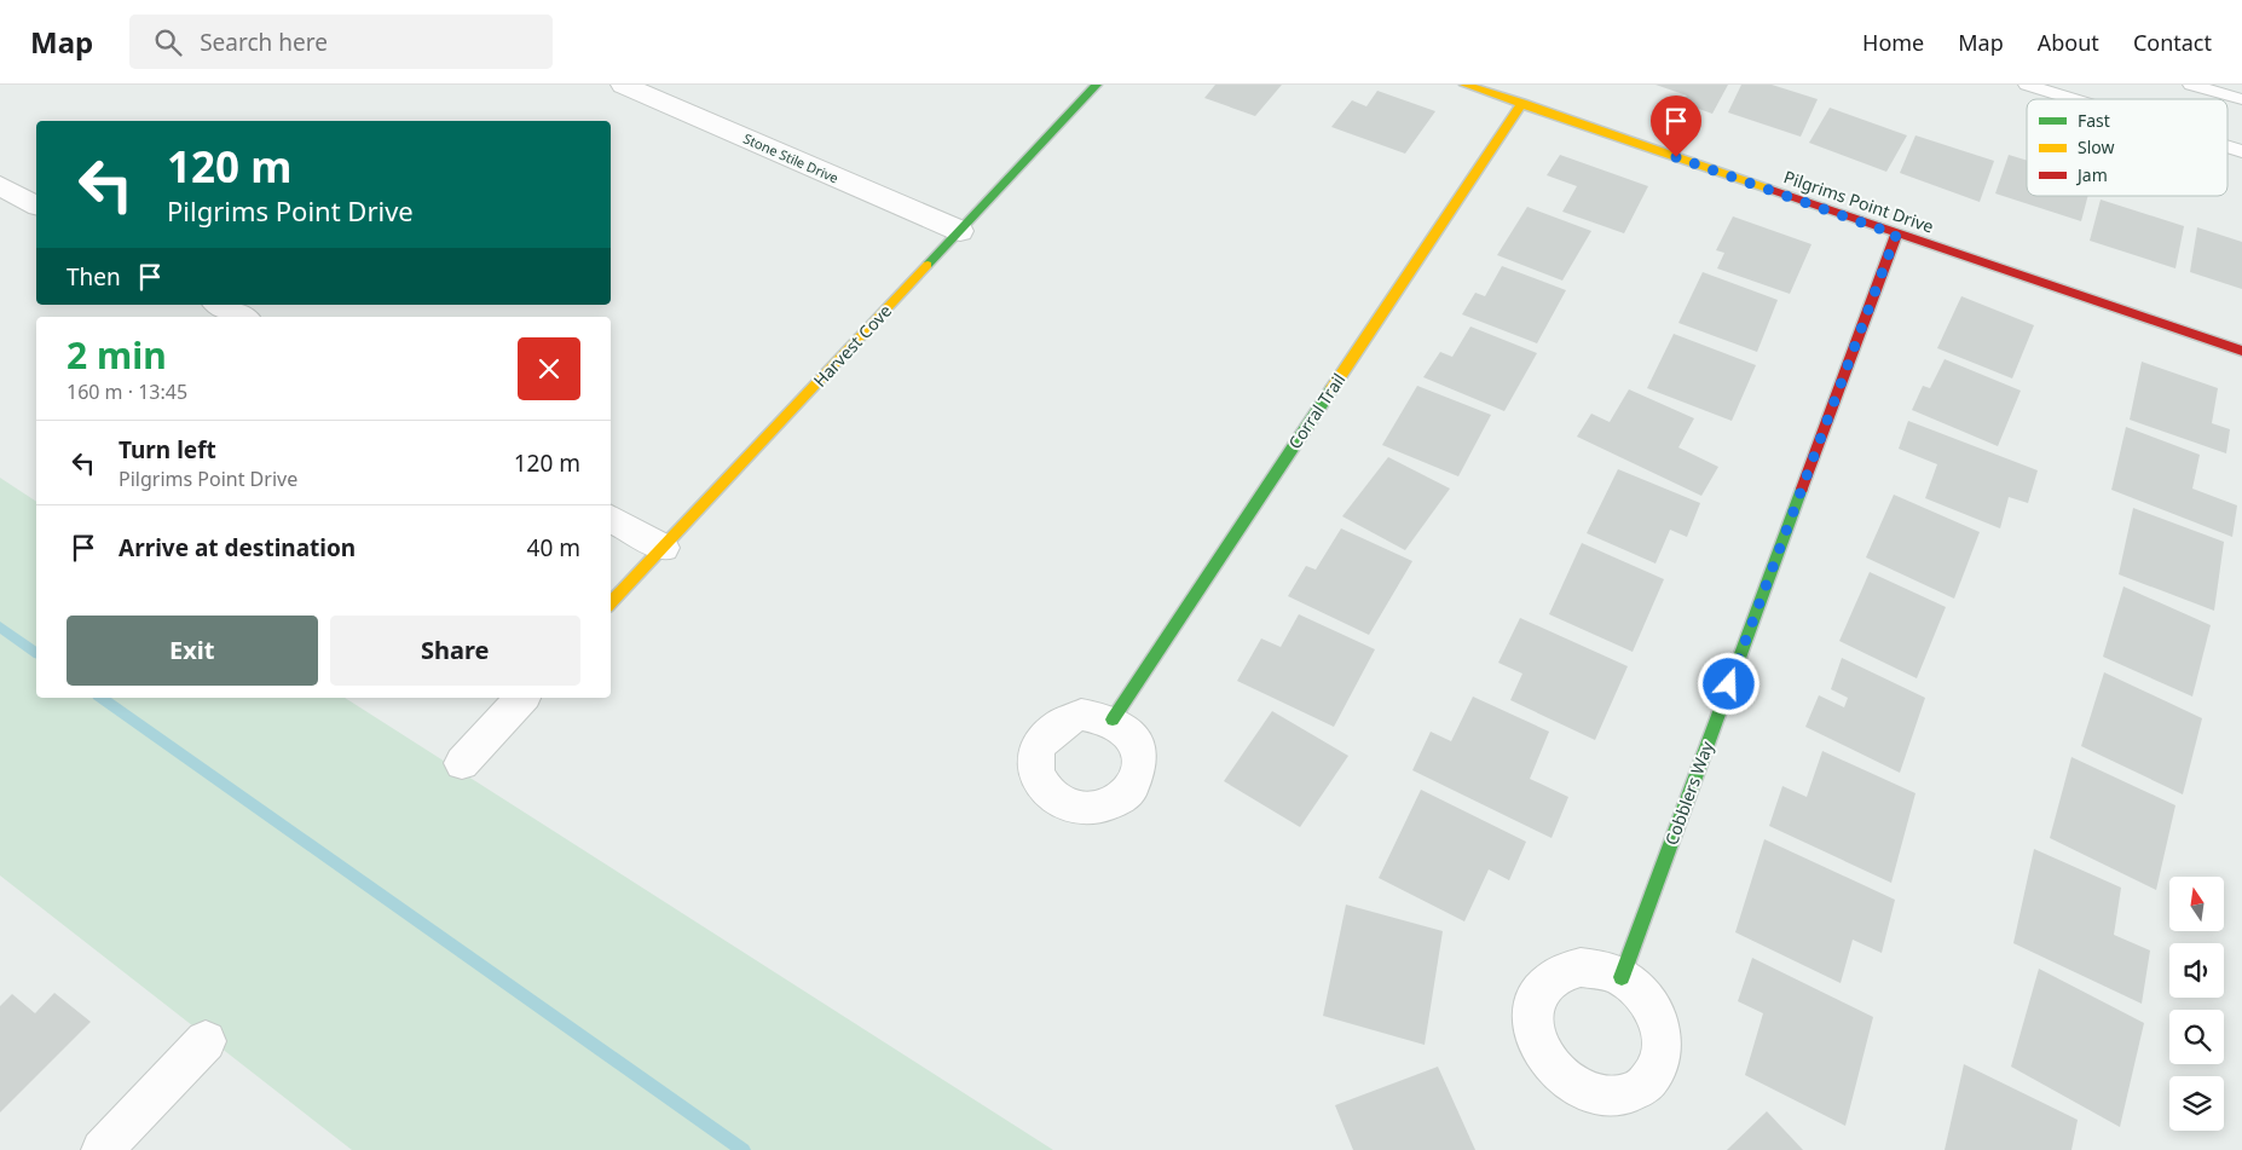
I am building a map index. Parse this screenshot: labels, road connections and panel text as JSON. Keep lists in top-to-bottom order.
{
  "streets": {
    "street": [
      "Stone Stile Drive",
      "Pilgrims Point Drive",
      "Harvest Cove",
      "Corral Trail",
      "Cobblers Way"
    ]
  },
  "crossings": [
    ["Stone Stile Drive", "Harvest Cove"],
    ["Pilgrims Point Drive", "Corral Trail"],
    ["Pilgrims Point Drive", "Cobblers Way"]
  ],
  "legend": ["Fast", "Slow", "Jam"],
  "north": "top",
  "page": {
    "header": "Map",
    "search": "Search here",
    "nav": [
      "Home",
      "Map",
      "About",
      "Contact"
    ],
    "turn": ["120 m", "Pilgrims Point Drive"],
    "then": "Then",
    "heading": ["2 min", "160 m · 13:45"],
    "list": [
      {
        "name": "Turn left",
        "note": "Pilgrims Point Drive",
        "value": "120 m"
      },
      {
        "name": "Arrive at destination",
        "value": "40 m"
      }
    ],
    "buttons": ["Exit", "Share"]
  }
}
